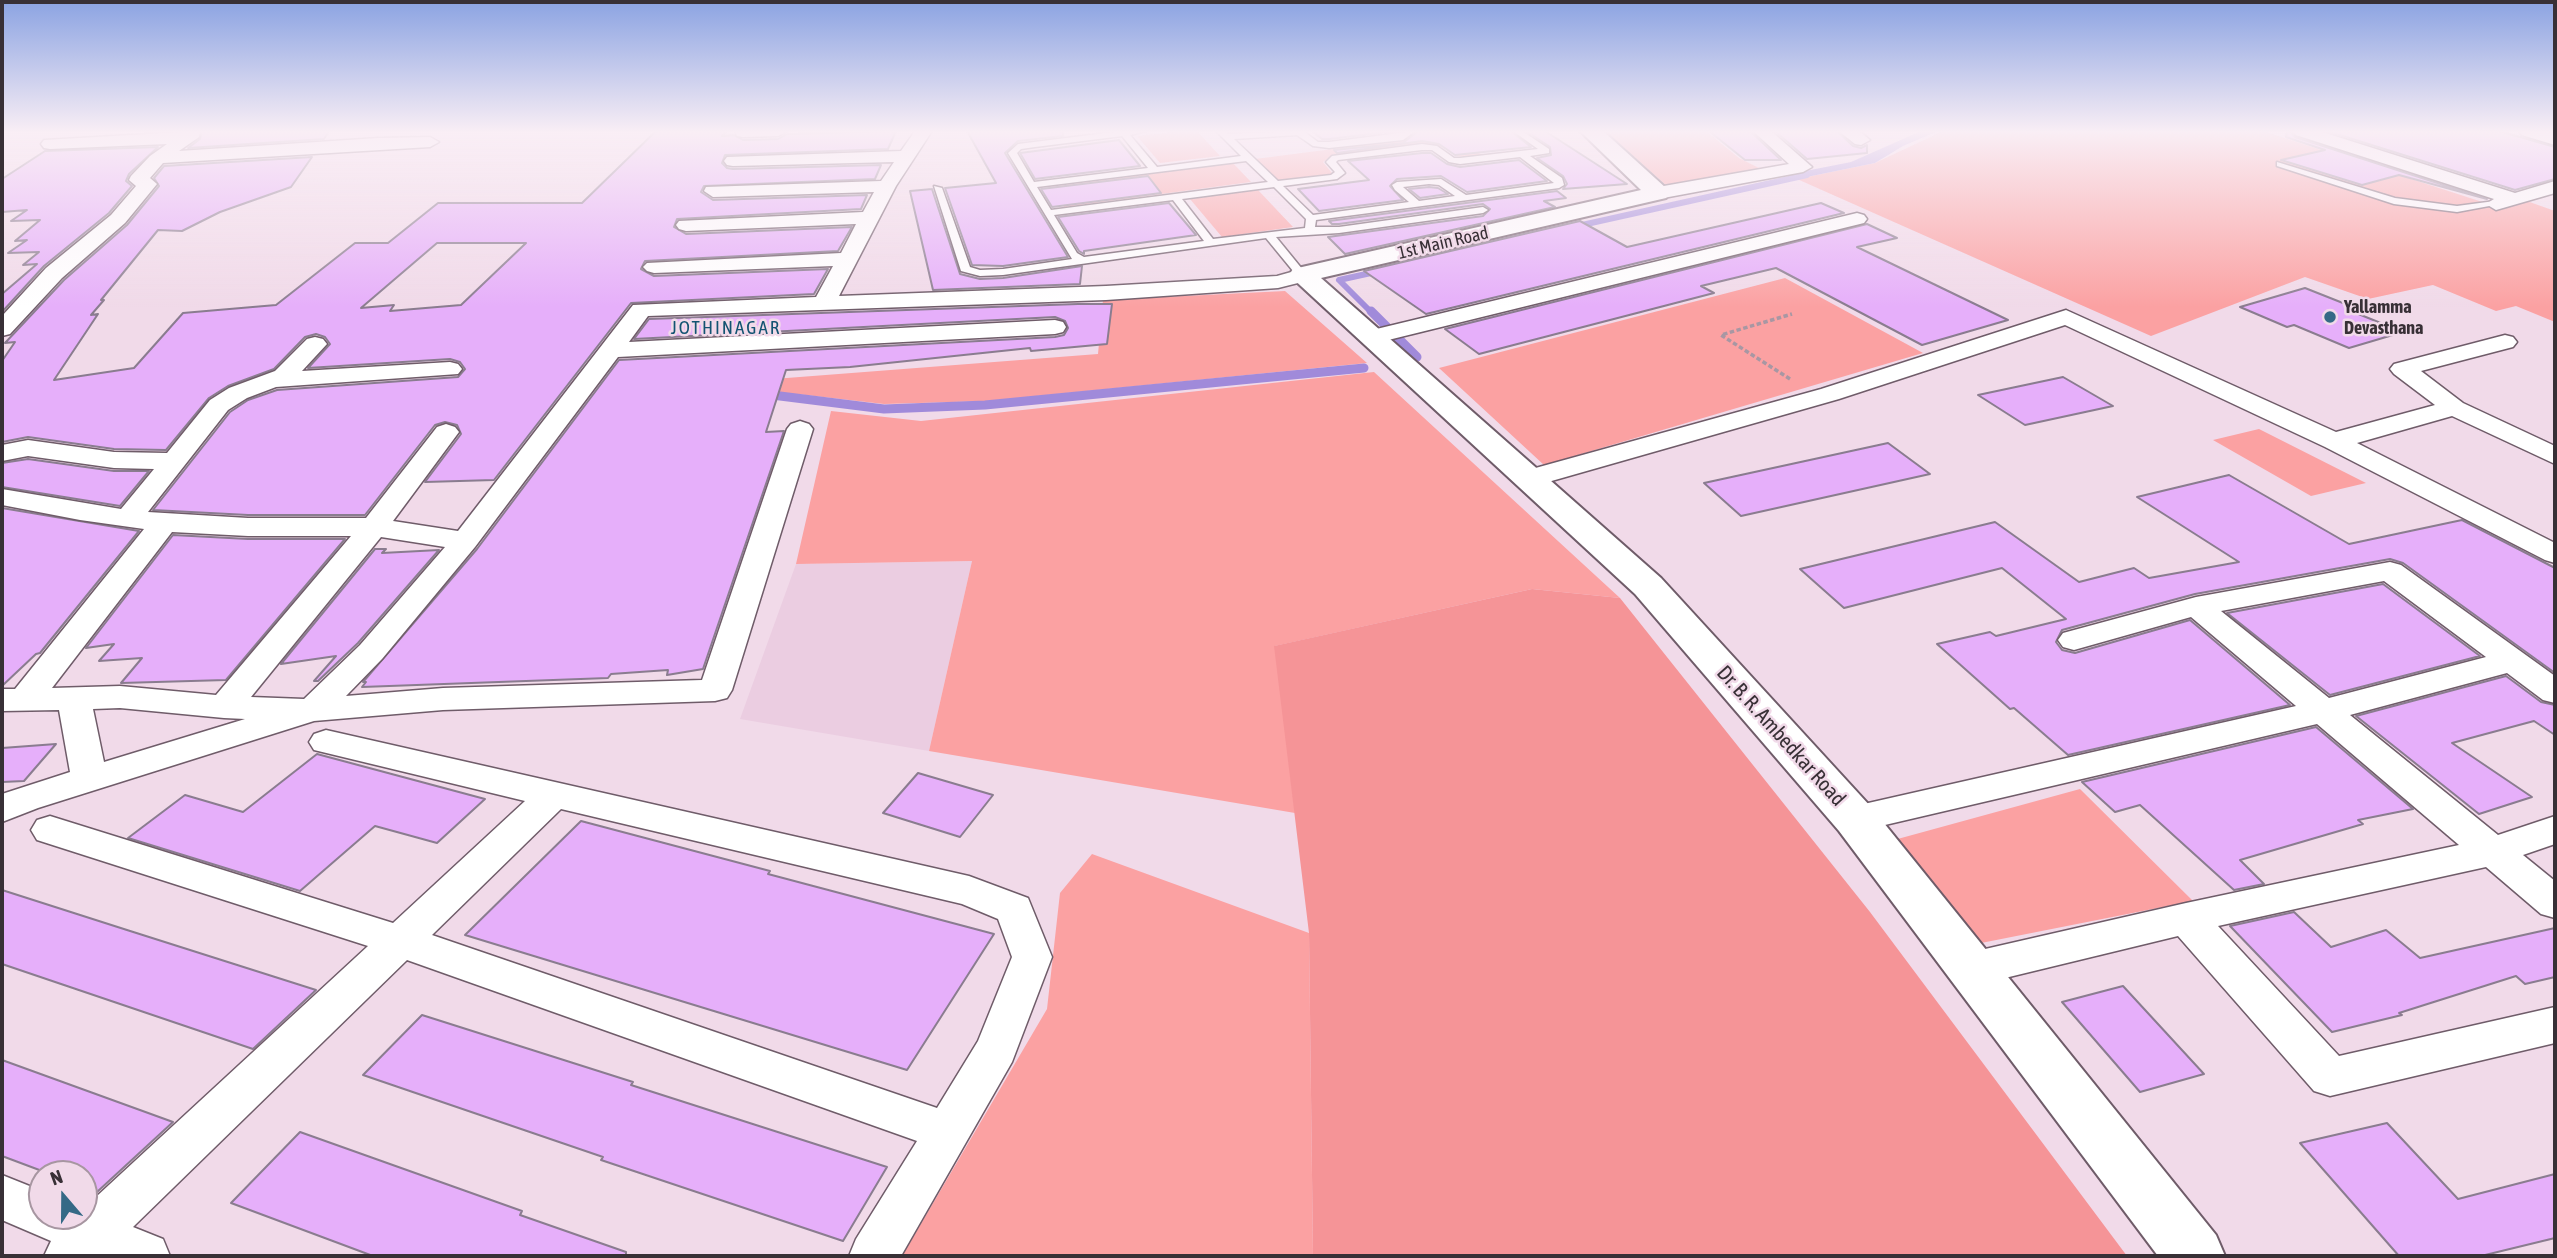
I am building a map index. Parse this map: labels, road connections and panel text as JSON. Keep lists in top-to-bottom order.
{
  "streets": {
    "street": ["1st Main Road", "Dr. B. R. Ambedkar Road"]
  },
  "crossings": [
    ["1st Main Road", "Dr. B. R. Ambedkar Road"]
  ],
  "districts": ["JOTHINAGAR"],
  "places": ["Yallamma Devasthana"],
  "north": "top"
}
